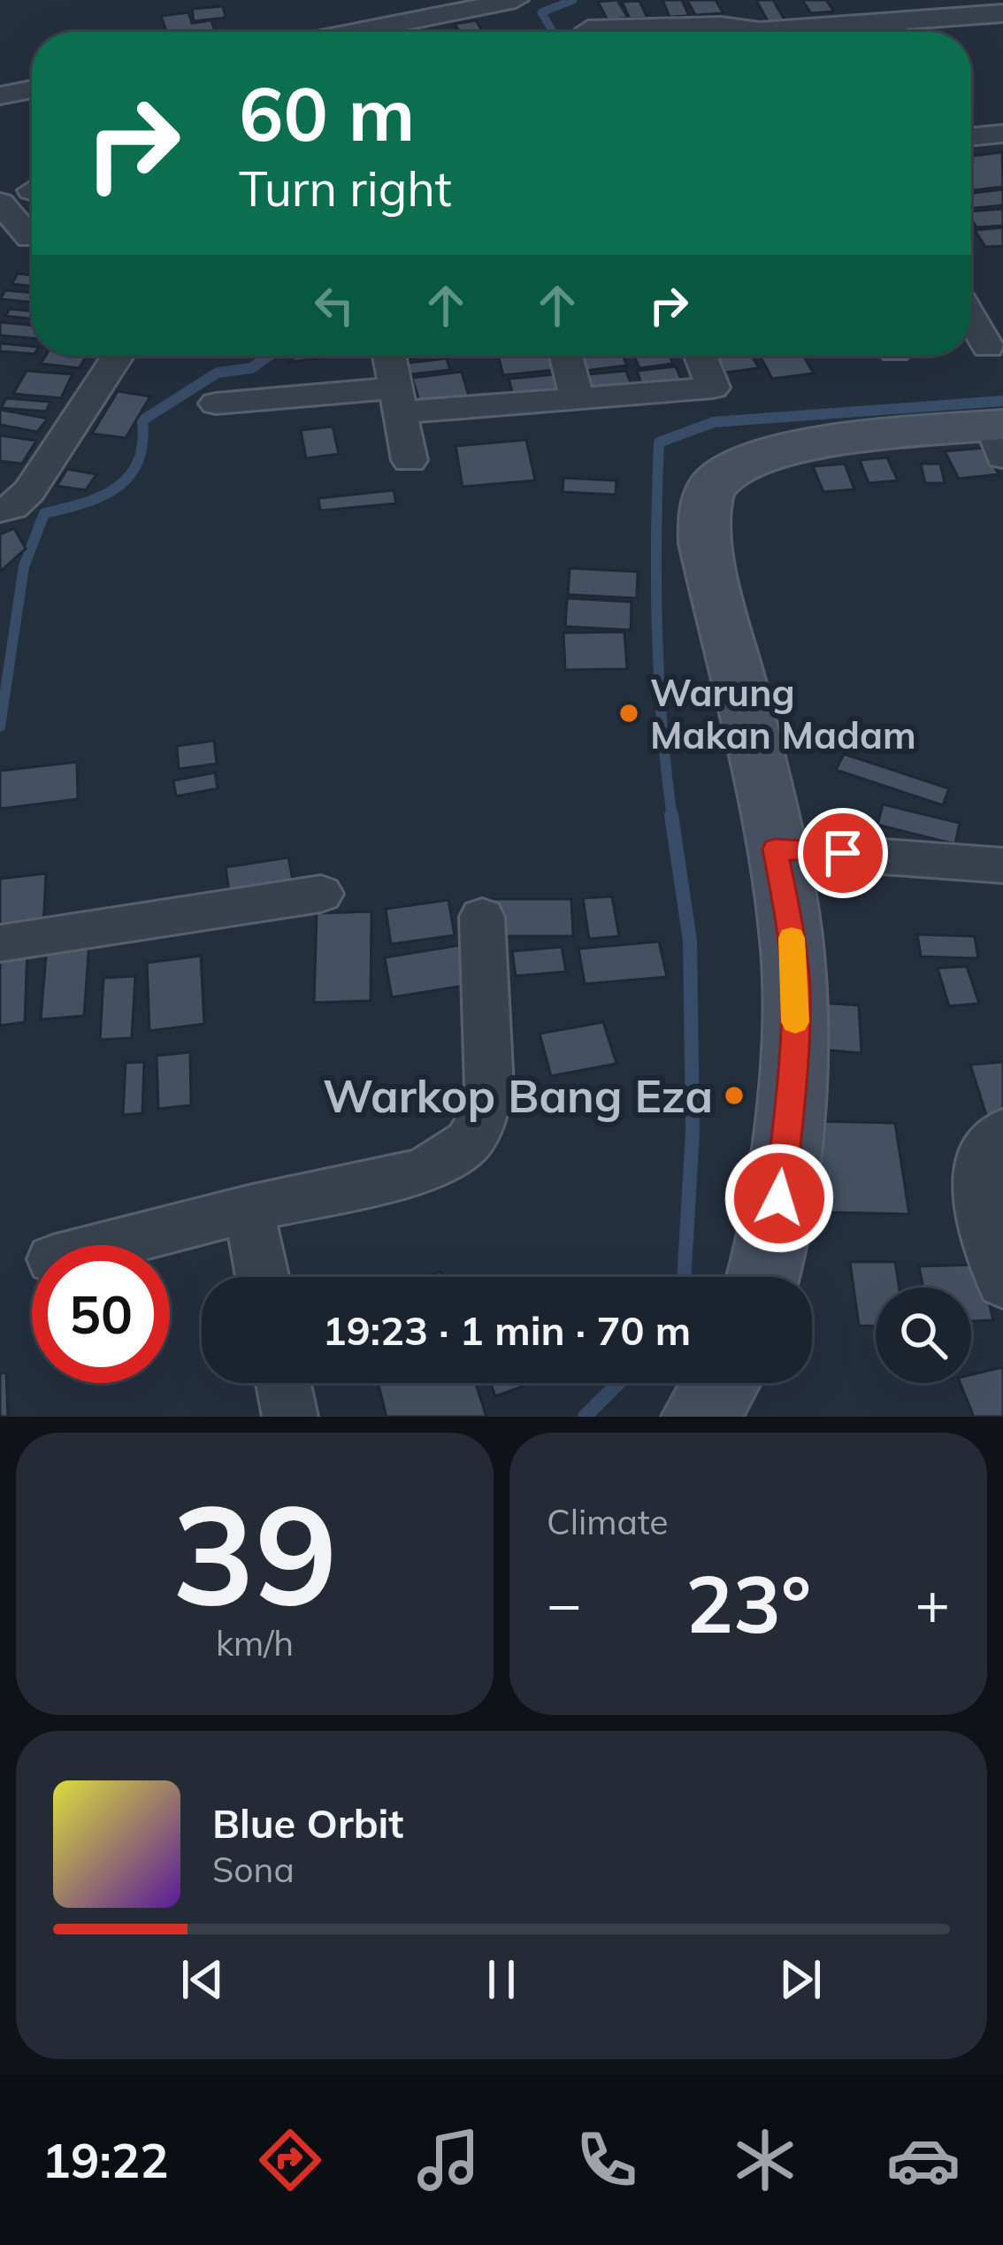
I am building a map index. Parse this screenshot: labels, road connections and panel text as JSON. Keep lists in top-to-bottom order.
{
  "places": ["Warung Makan Madam", "Warkop Bang Eza"],
  "page": {
    "turn": ["60 m", "Turn right"],
    "limit": "50",
    "trip": "19:23 · 1 min · 70 m",
    "tile": [
      ["39", "km/h"],
      "Climate"
    ],
    "heat": ["−", "23°", "+"],
    "song": ["Blue Orbit", "Sona"],
    "tabs": "19:22"
  }
}
